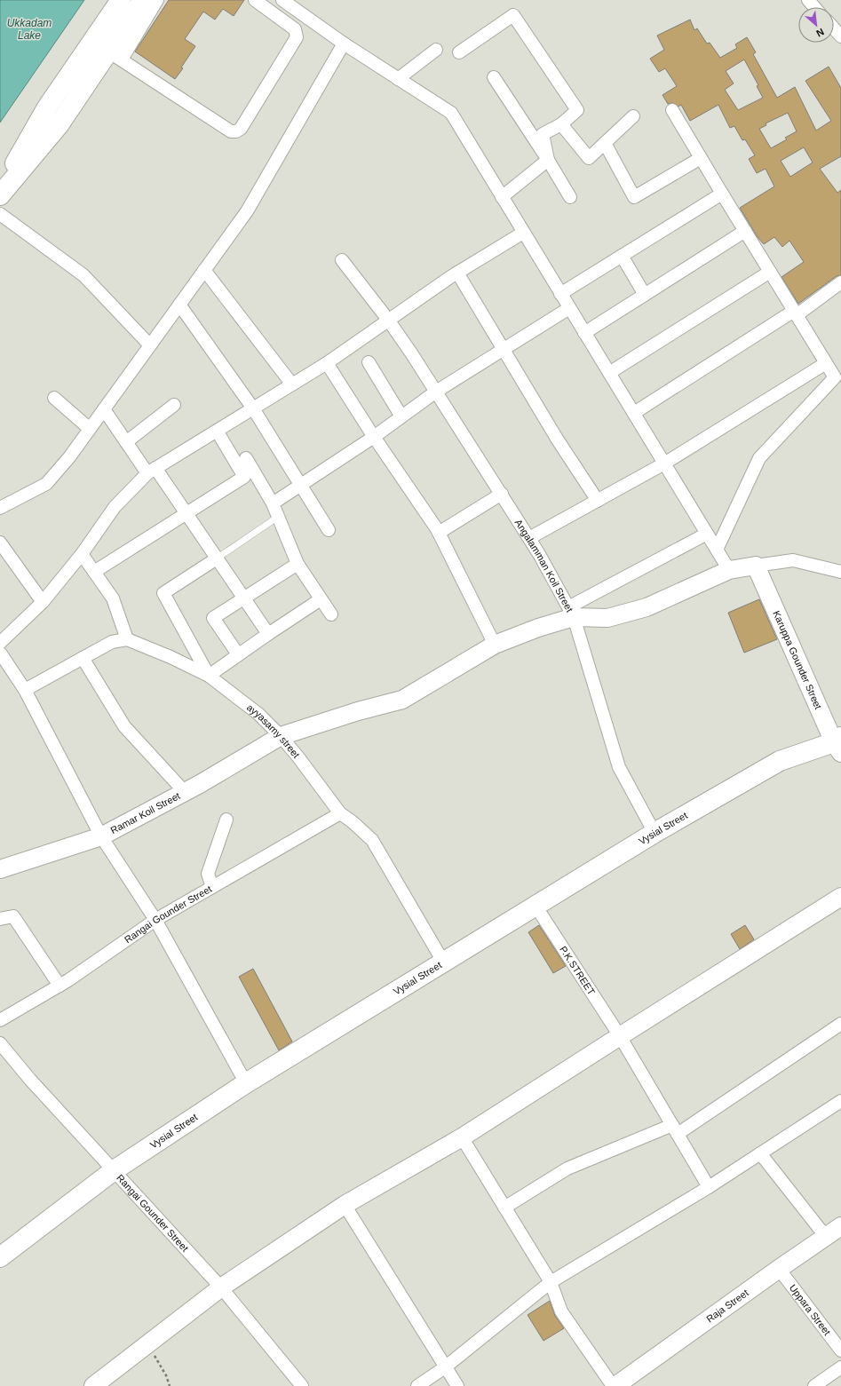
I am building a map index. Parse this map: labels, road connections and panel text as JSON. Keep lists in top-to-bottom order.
{
  "streets": {
    "main road": [
      "Karuppa Gounder Street",
      "Ramar Koil Street",
      "Vysial Street",
      "Raja Street"
    ],
    "street": [
      "Angalamman Koil Street",
      "ayyasamy street",
      "Rangai Gounder Street",
      "P.K.STREET",
      "Uppara Street"
    ]
  },
  "crossings": [
    ["Angalamman Koil Street", "Ramar Koil Street"],
    ["Angalamman Koil Street", "Vysial Street"],
    ["Karuppa Gounder Street", "Ramar Koil Street"],
    ["Karuppa Gounder Street", "Vysial Street"],
    ["ayyasamy street", "Ramar Koil Street"],
    ["ayyasamy street", "Vysial Street"],
    ["ayyasamy street", "Rangai Gounder Street"],
    ["Vysial Street", "Rangai Gounder Street"],
    ["Vysial Street", "P.K.STREET"],
    ["Raja Street", "Uppara Street"]
  ],
  "water": ["Ukkadam Lake"],
  "north": "bottom right"
}
